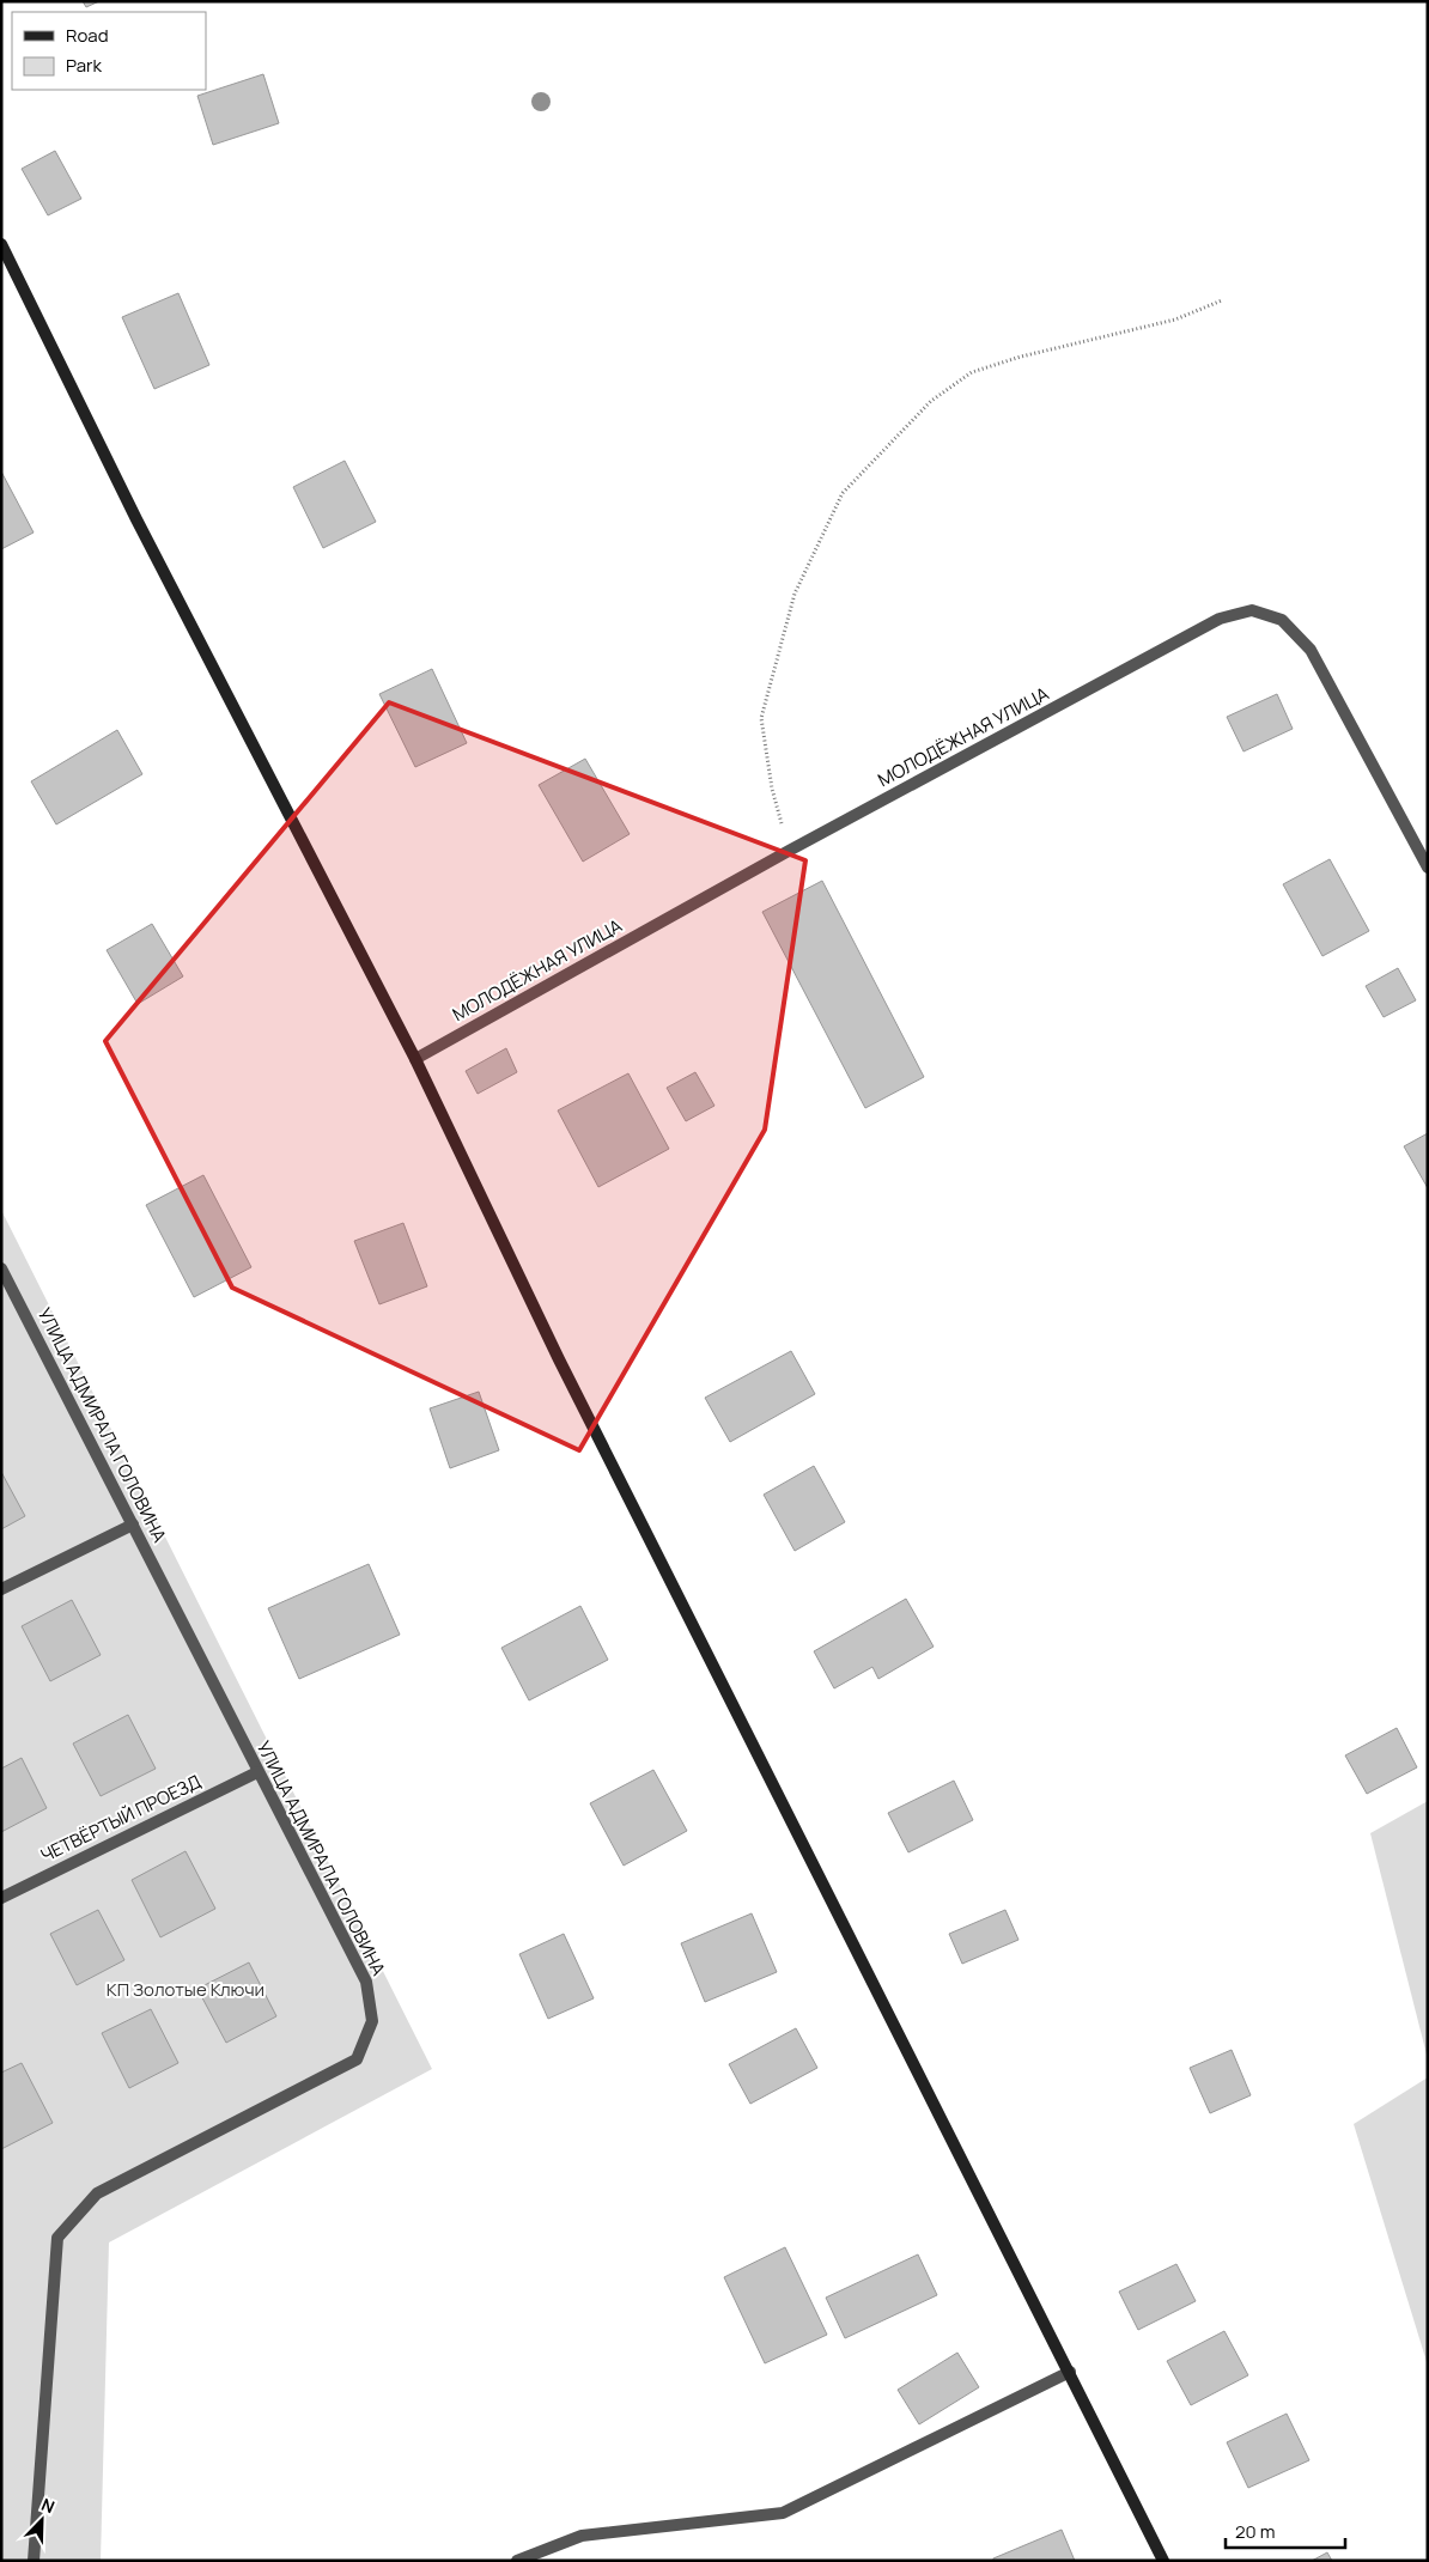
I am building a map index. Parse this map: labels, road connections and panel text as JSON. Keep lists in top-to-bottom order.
{
  "streets": {
    "street": ["МОЛОДЁЖНАЯ УЛИЦА", "УЛИЦА АДМИРАЛА ГОЛОВИНА", "ЧЕТВЁРТЫЙ ПРОЕЗД"]
  },
  "crossings": [
    ["УЛИЦА АДМИРАЛА ГОЛОВИНА", "ЧЕТВЁРТЫЙ ПРОЕЗД"]
  ],
  "parks": ["КП Золотые Ключи"],
  "legend": ["Road", "Park"],
  "scale_bar": "20 m",
  "north": "top right"
}
